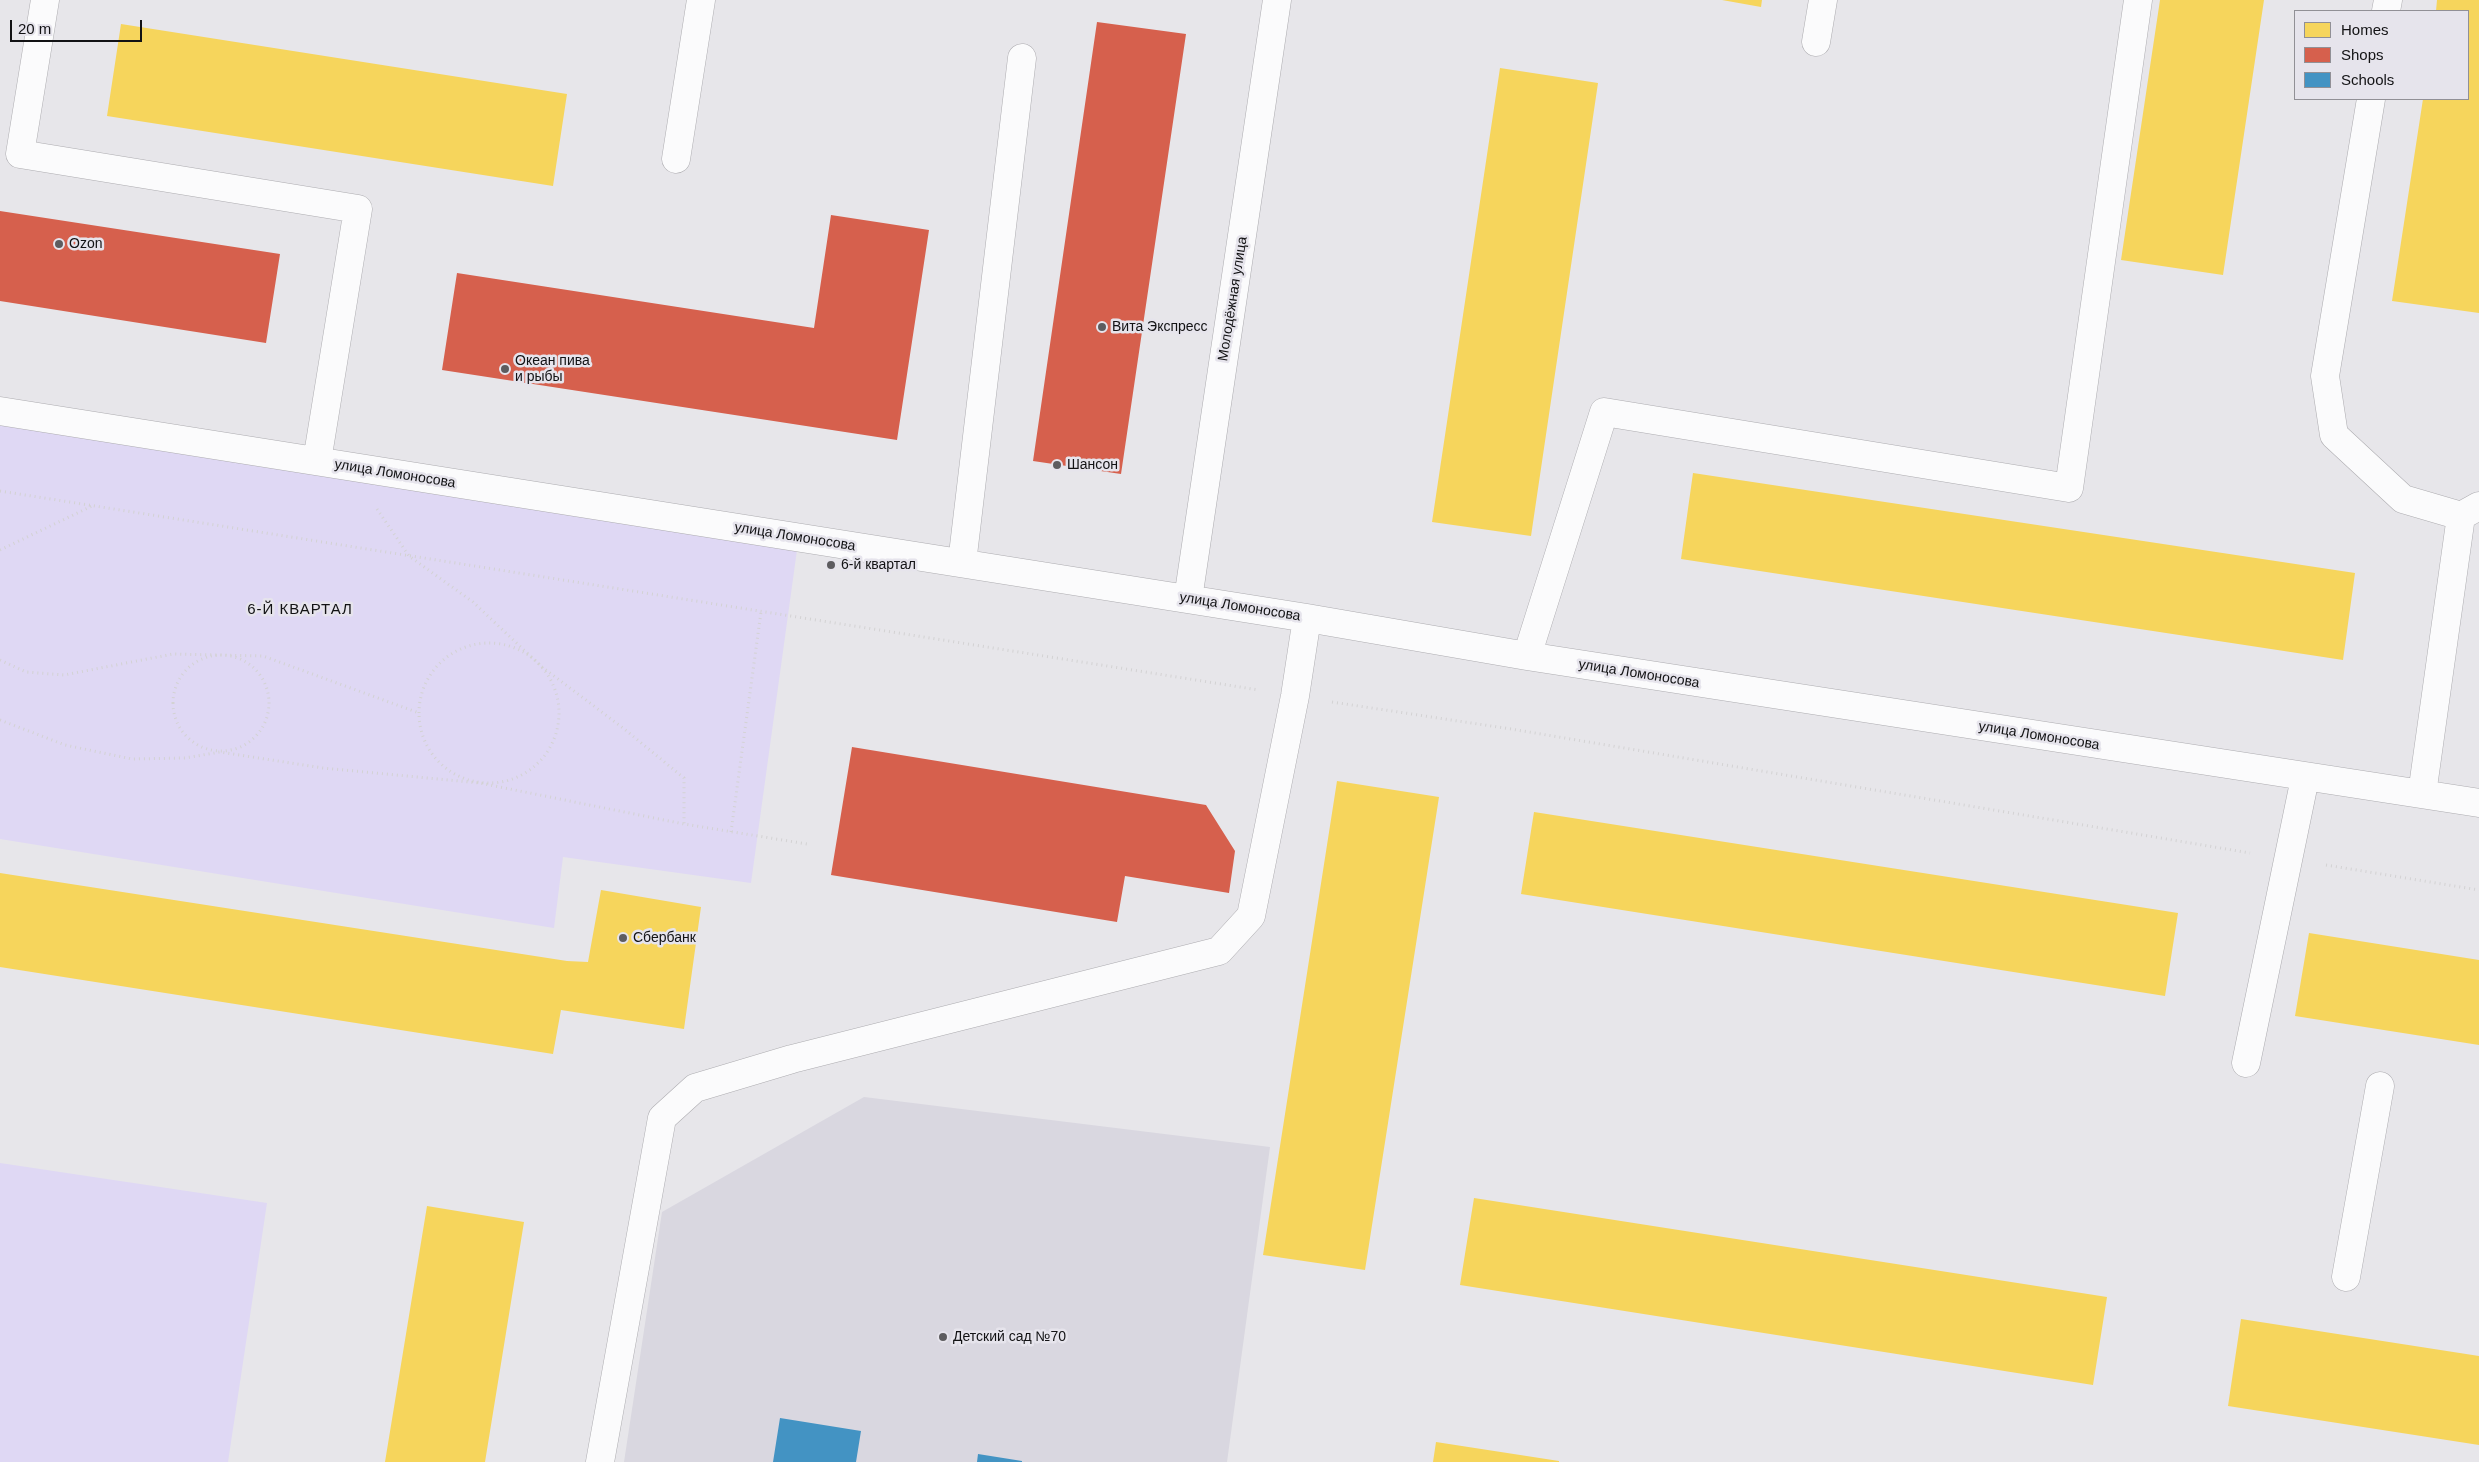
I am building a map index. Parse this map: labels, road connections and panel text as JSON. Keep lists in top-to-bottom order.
{
  "streets": {
    "street": ["Молодёжная улица", "улица Ломоносова"]
  },
  "crossings": [
    ["Молодёжная улица", "улица Ломоносова"]
  ],
  "districts": ["6-Й КВАРТАЛ"],
  "places": [
    "Ozon",
    "Вита Экспресс",
    "Океан пива и рыбы",
    "Шансон",
    "6-й квартал",
    "Сбербанк",
    "Детский сад №70"
  ],
  "legend": ["Homes", "Shops", "Schools"],
  "scale_bar": "20 m"
}
